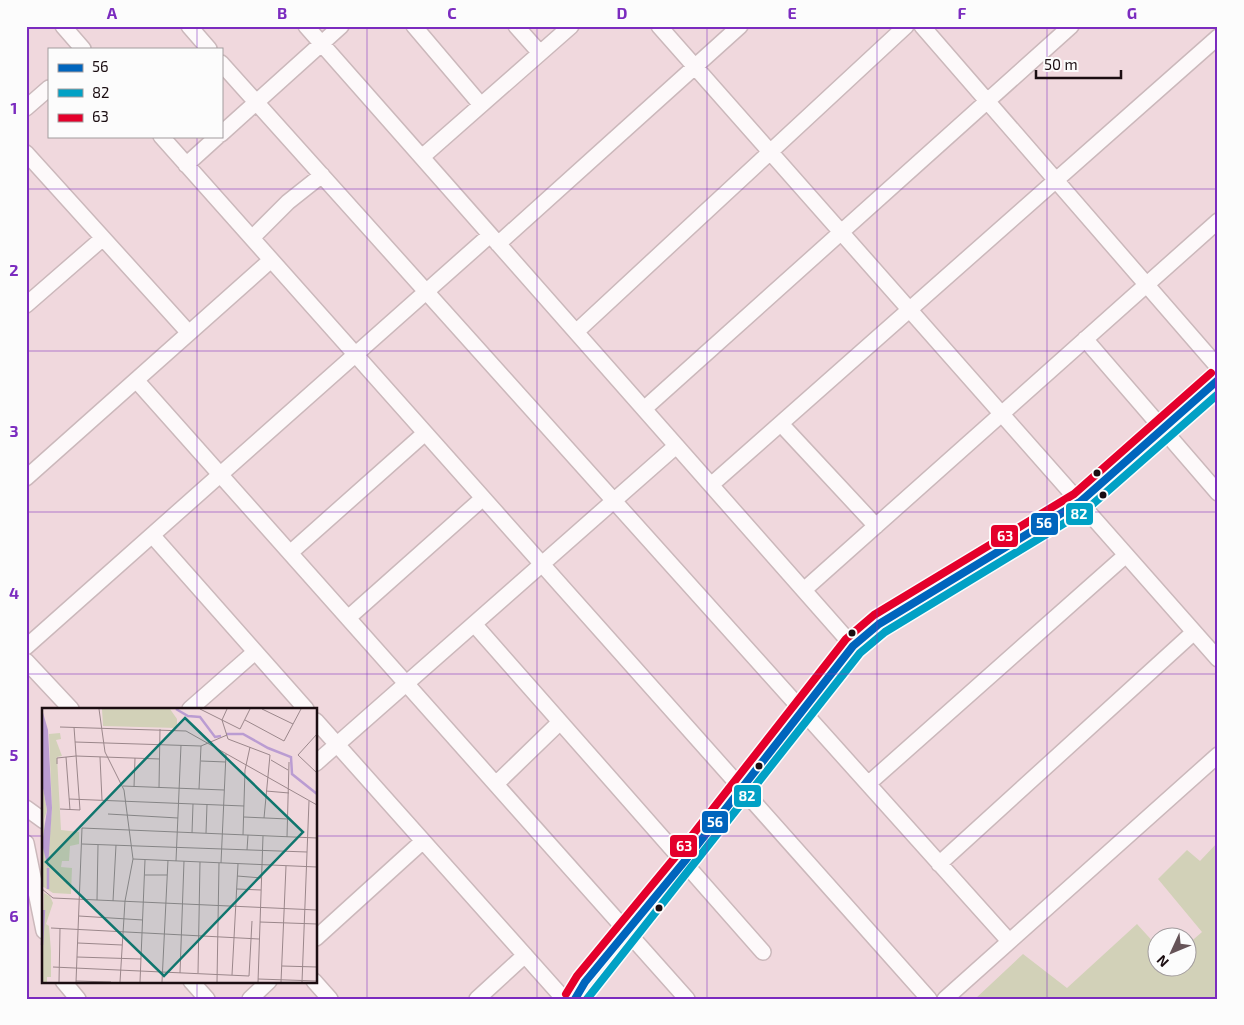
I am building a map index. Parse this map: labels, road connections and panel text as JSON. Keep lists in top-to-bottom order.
{
  "lines": ["transit line 63", "transit line 56", "transit line 82"],
  "legend": ["56", "82", "63"],
  "scale_bar": "50 m",
  "north": "bottom left",
  "grid": {
    "columns": [
      "A",
      "B",
      "C",
      "D",
      "E",
      "F",
      "G"
    ],
    "rows": [
      "1",
      "2",
      "3",
      "4",
      "5",
      "6"
    ]
  }
}
